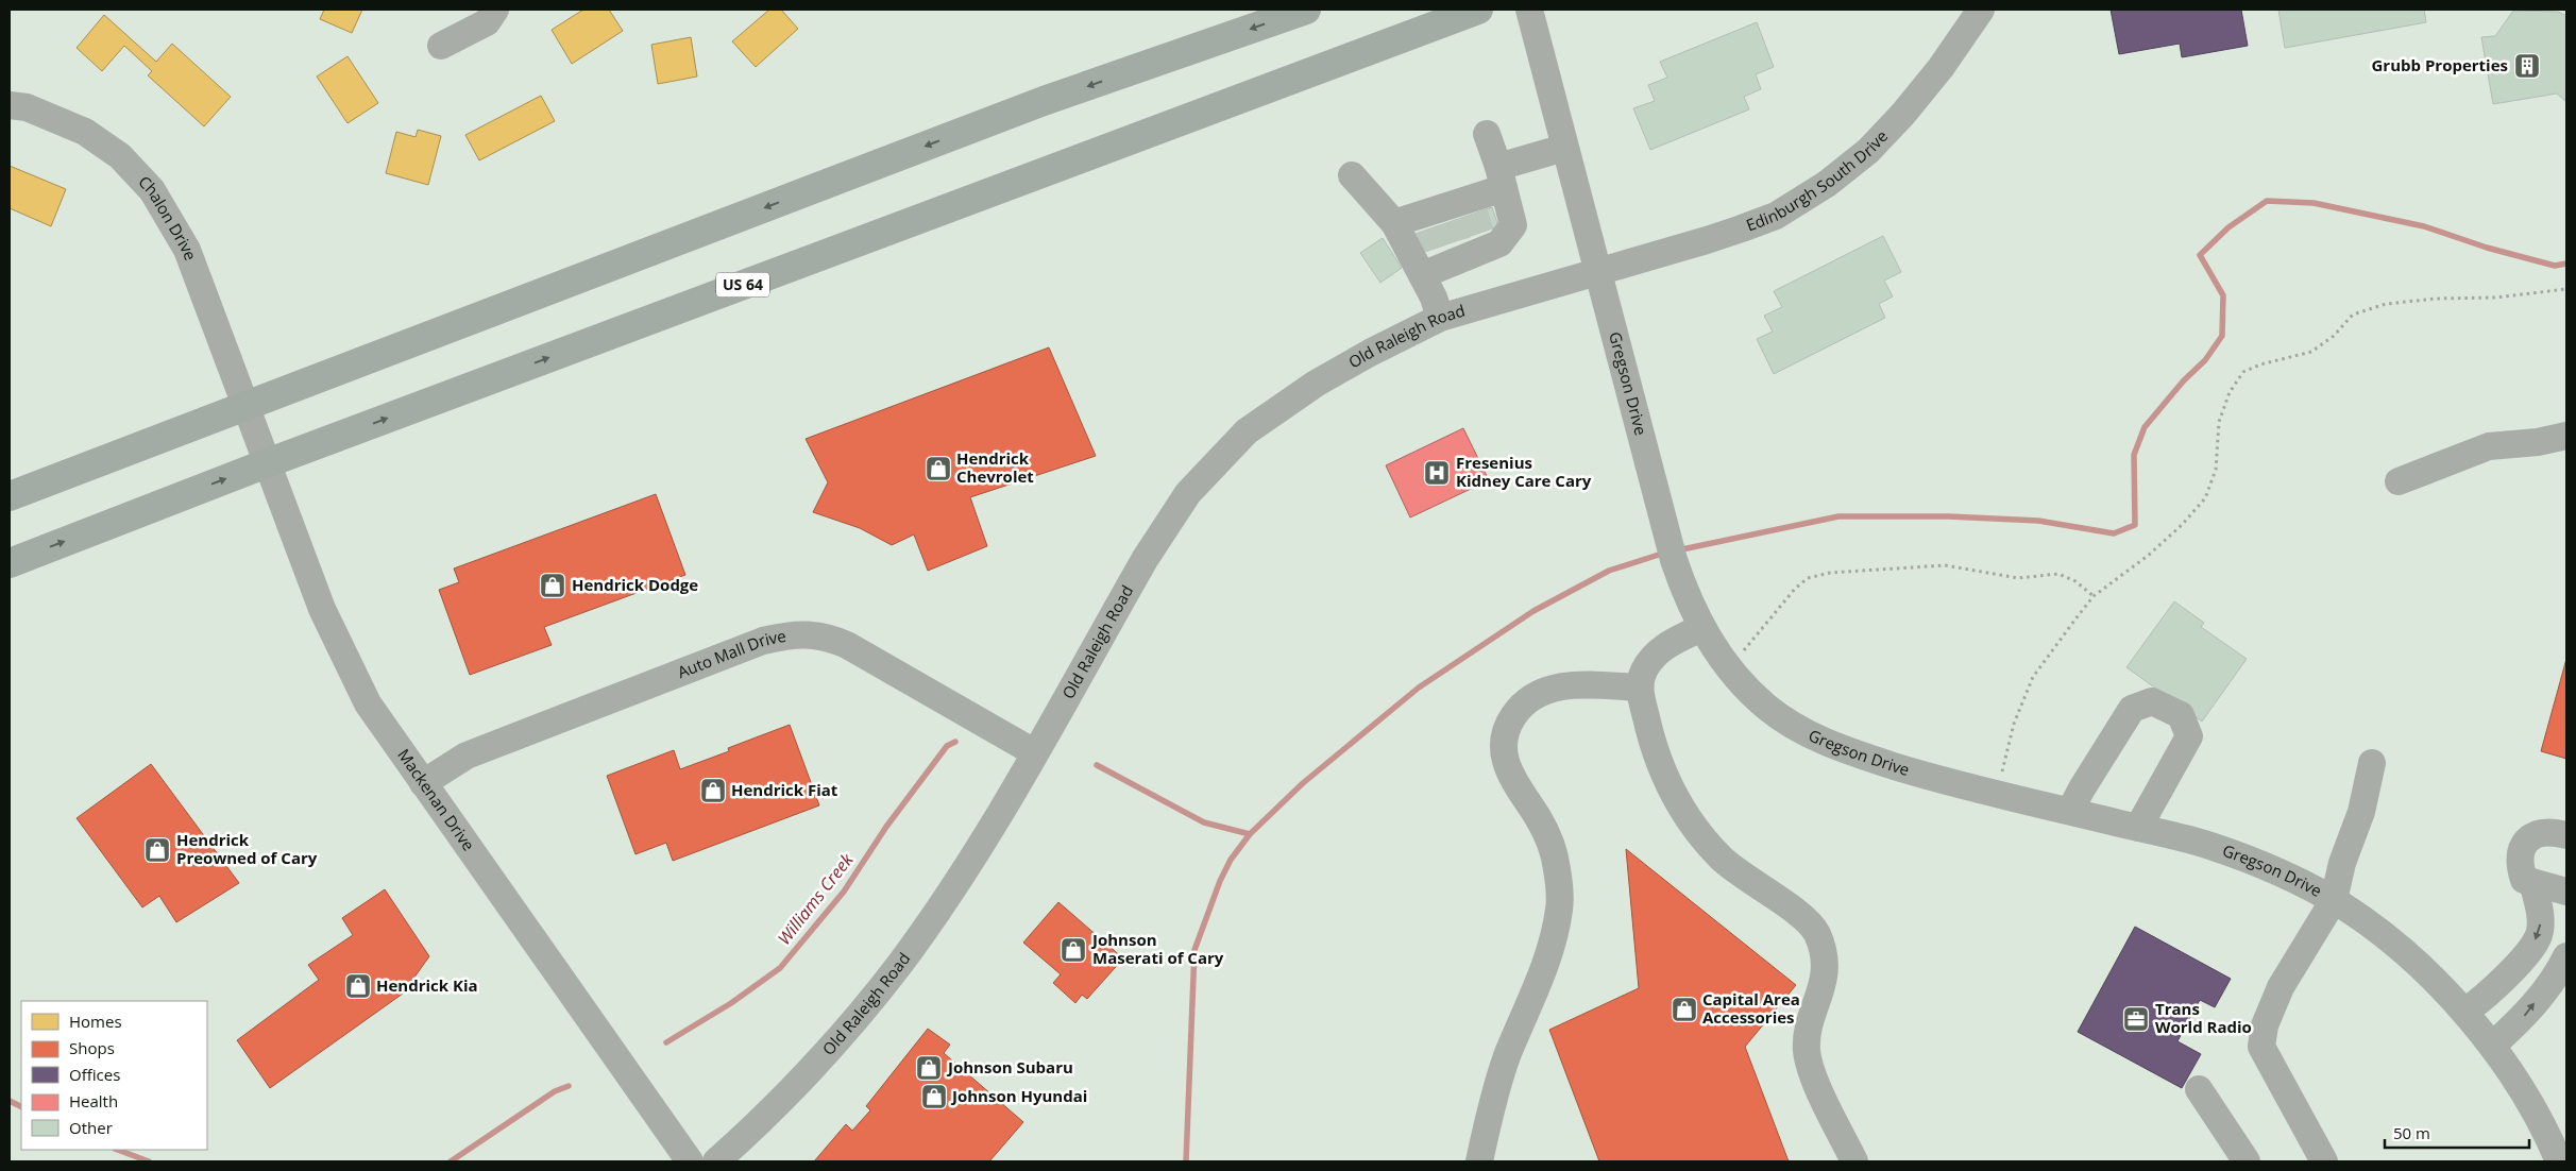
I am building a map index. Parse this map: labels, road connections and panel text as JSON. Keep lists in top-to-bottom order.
{
  "streets": {
    "highway": ["US 64"],
    "street": [
      "Edinburgh South Drive",
      "Chalon Drive",
      "Old Raleigh Road",
      "Gregson Drive",
      "Auto Mall Drive",
      "Mackenan Drive"
    ]
  },
  "crossings": [
    ["Edinburgh South Drive", "Old Raleigh Road"],
    ["Edinburgh South Drive", "Gregson Drive"],
    ["Chalon Drive", "Mackenan Drive"],
    ["US 64", "Mackenan Drive"],
    ["Old Raleigh Road", "Gregson Drive"],
    ["Old Raleigh Road", "Auto Mall Drive"],
    ["Auto Mall Drive", "Mackenan Drive"]
  ],
  "water": ["Williams Creek"],
  "places": {
    "building": ["Grubb Properties"],
    "shop": [
      "Hendrick Chevrolet",
      "Hendrick Dodge",
      "Hendrick Fiat",
      "Hendrick Preowned of Cary",
      "Johnson Maserati of Cary",
      "Hendrick Kia",
      "Capital Area Accessories",
      "Johnson Subaru",
      "Johnson Hyundai"
    ],
    "hospital": ["Fresenius Kidney Care Cary"],
    "office": ["Trans World Radio"]
  },
  "legend": [
    "Homes",
    "Shops",
    "Offices",
    "Health",
    "Other"
  ],
  "scale_bar": "50 m"
}
